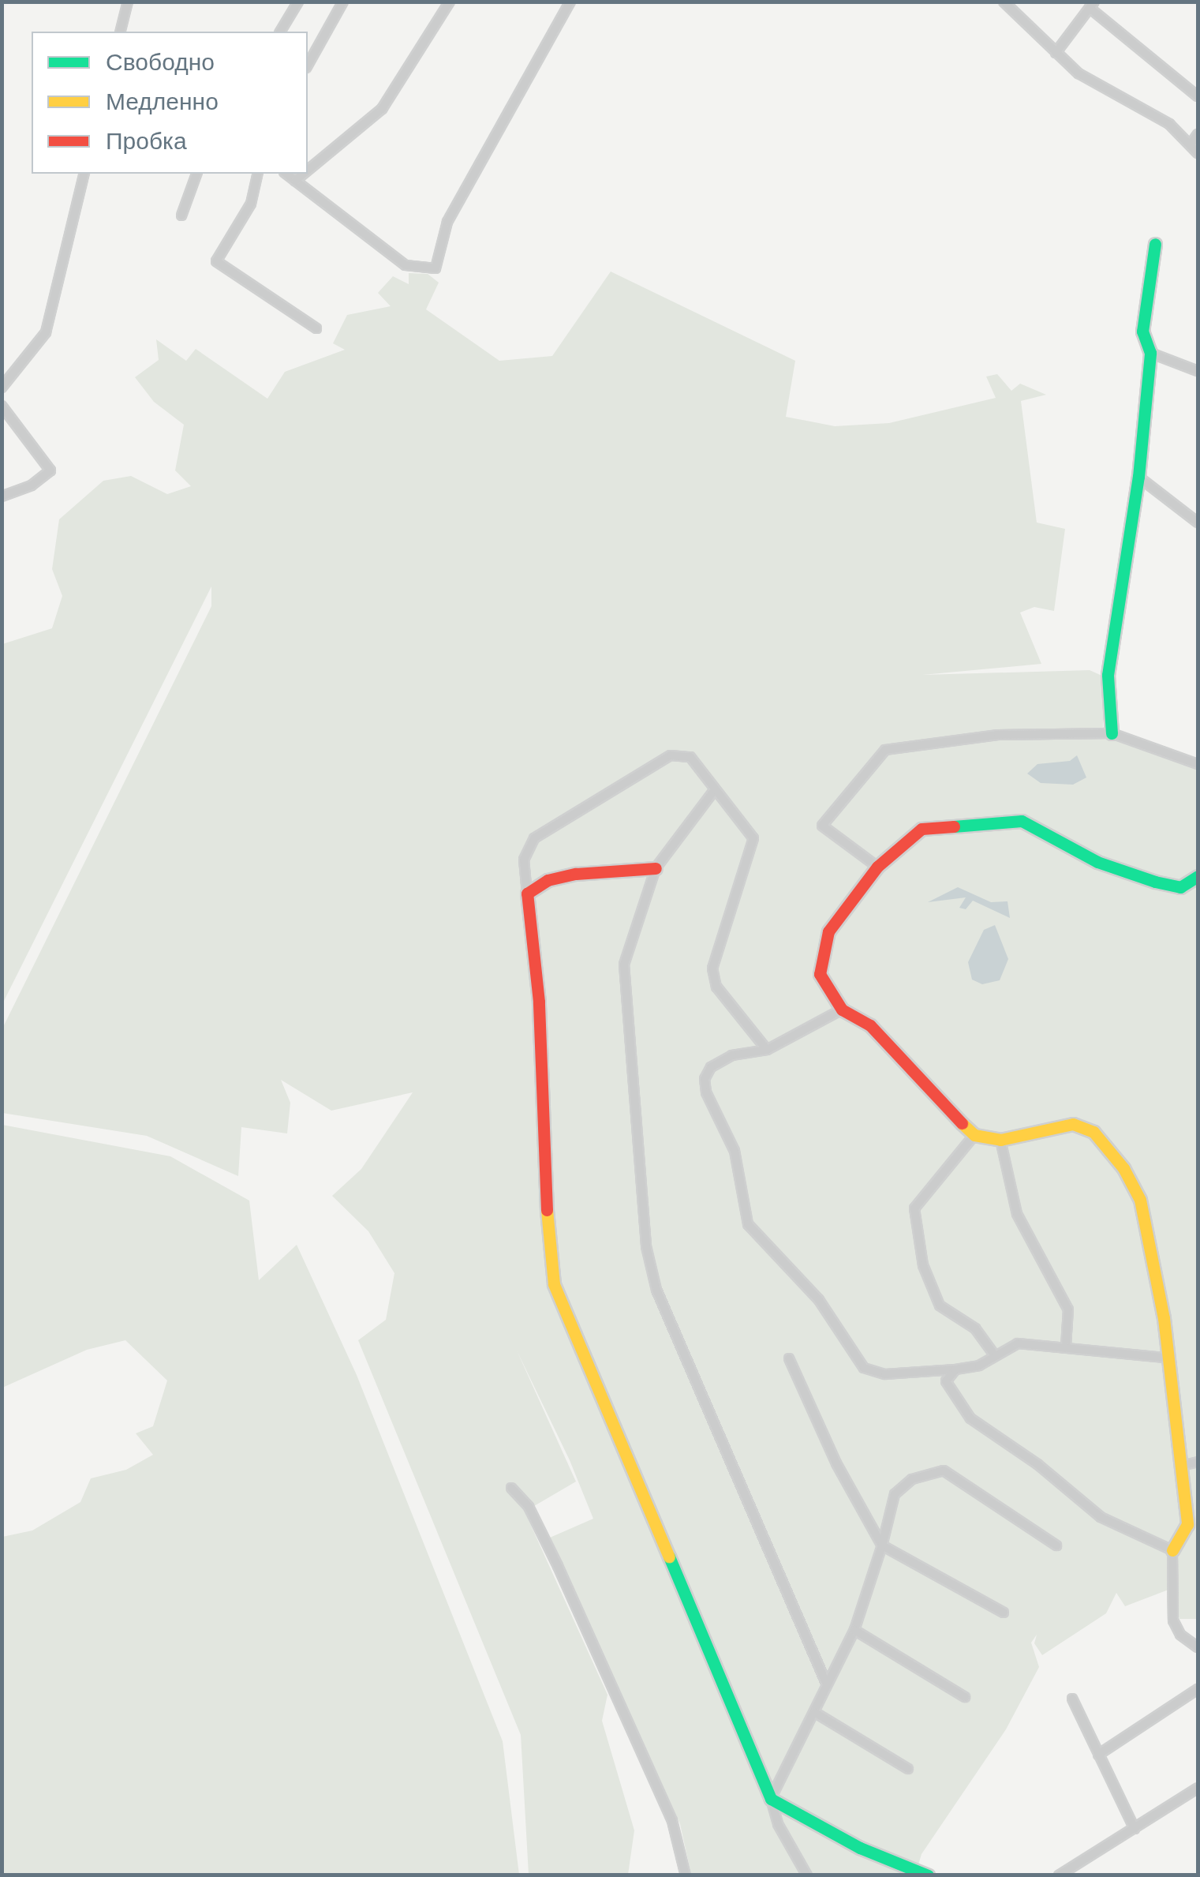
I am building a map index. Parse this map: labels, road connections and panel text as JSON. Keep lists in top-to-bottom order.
{
  "legend": ["Свободно", "Медленно", "Пробка"]
}
